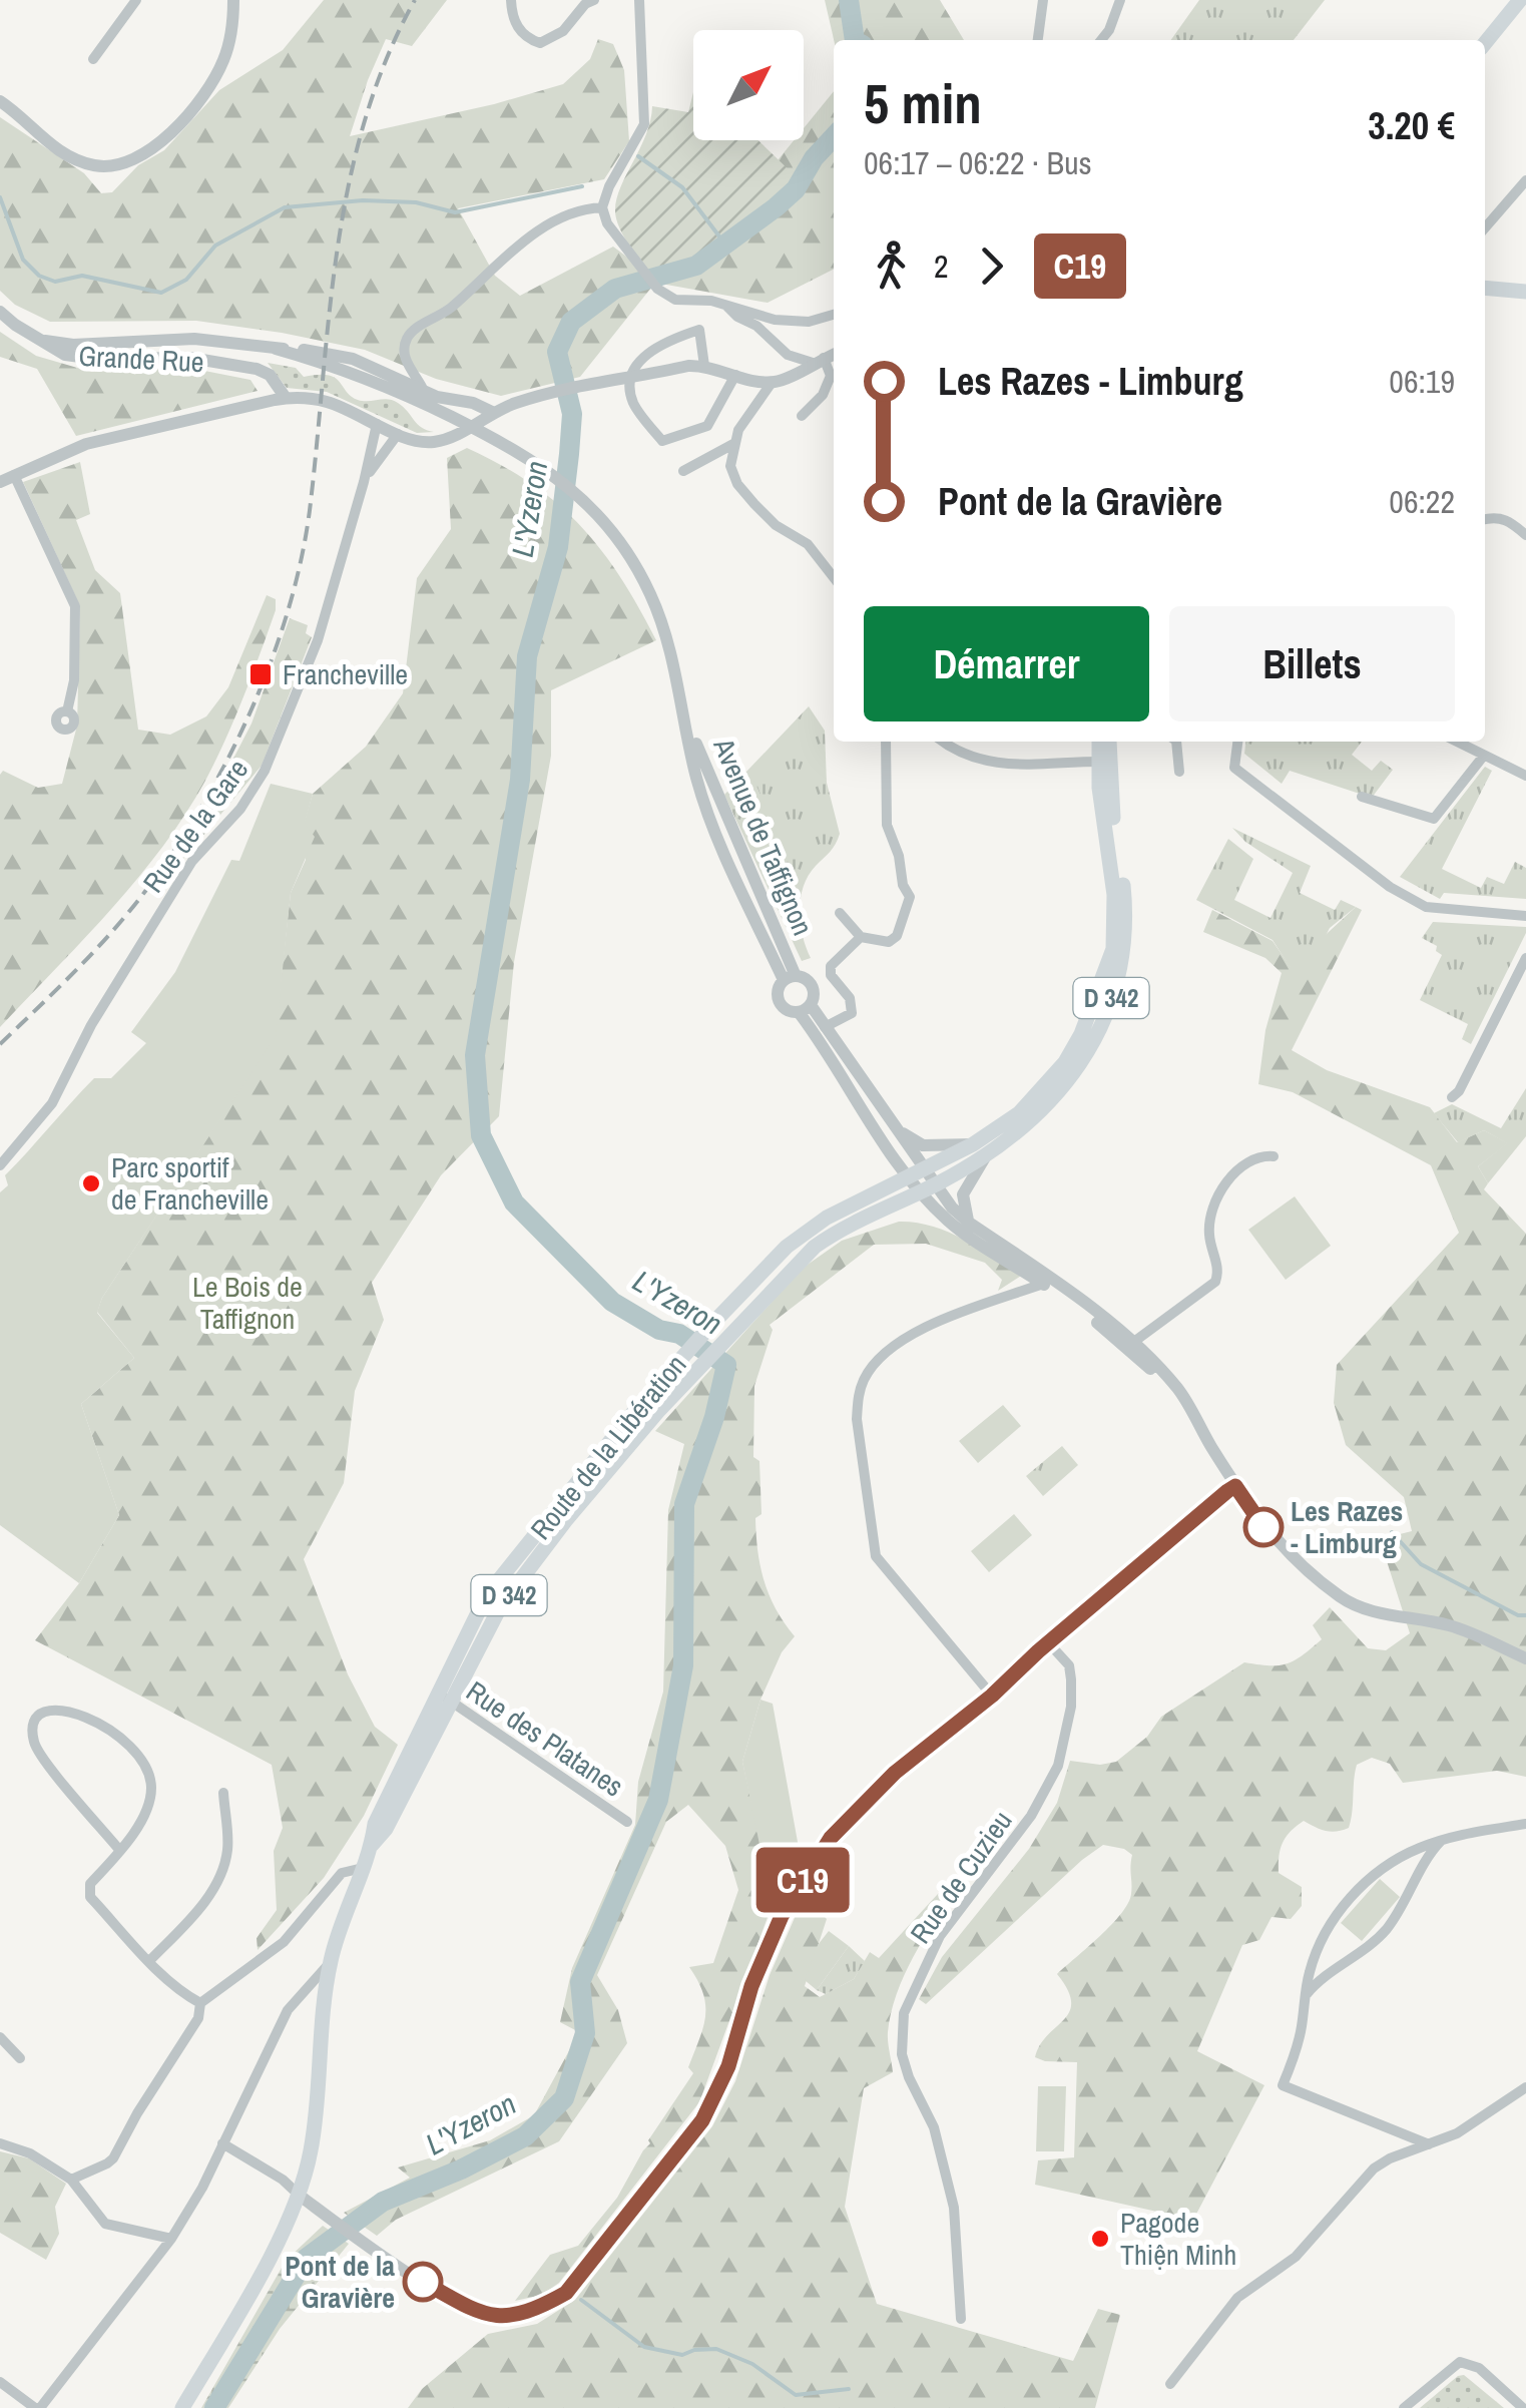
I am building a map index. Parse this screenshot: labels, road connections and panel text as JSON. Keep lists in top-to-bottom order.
{
  "streets": {
    "main road": ["D 342", "Route de la Libération"],
    "street": [
      "Grande Rue",
      "Rue de la Gare",
      "Avenue de Taffignon",
      "Rue des Platanes",
      "Rue de Cuzieu"
    ]
  },
  "crossings": [
    ["Grande Rue", "Avenue de Taffignon"],
    ["Avenue de Taffignon", "D 342"],
    ["Avenue de Taffignon", "Route de la Libération"],
    ["D 342", "Route de la Libération"],
    ["Route de la Libération", "Rue des Platanes"]
  ],
  "water": ["L'Yzeron"],
  "parks": ["Le Bois de Taffignon"],
  "places": {
    "transit": ["Francheville"],
    "other": [
      "Parc sportif de Francheville",
      "Les Razes - Limburg",
      "Pagode Thiện Minh",
      "Pont de la Gravière"
    ]
  },
  "lines": ["bus line C19"],
  "north": "top right",
  "page": {
    "on_map": "C19",
    "heading": ["5 min", "06:17 – 06:22 · Bus", "3.20 €"],
    "legs": ["2", "C19"],
    "list": [
      {
        "name": "Les Razes - Limburg",
        "value": "06:19"
      },
      {
        "name": "Pont de la Gravière",
        "value": "06:22"
      }
    ],
    "buttons": ["Démarrer", "Billets"]
  }
}
